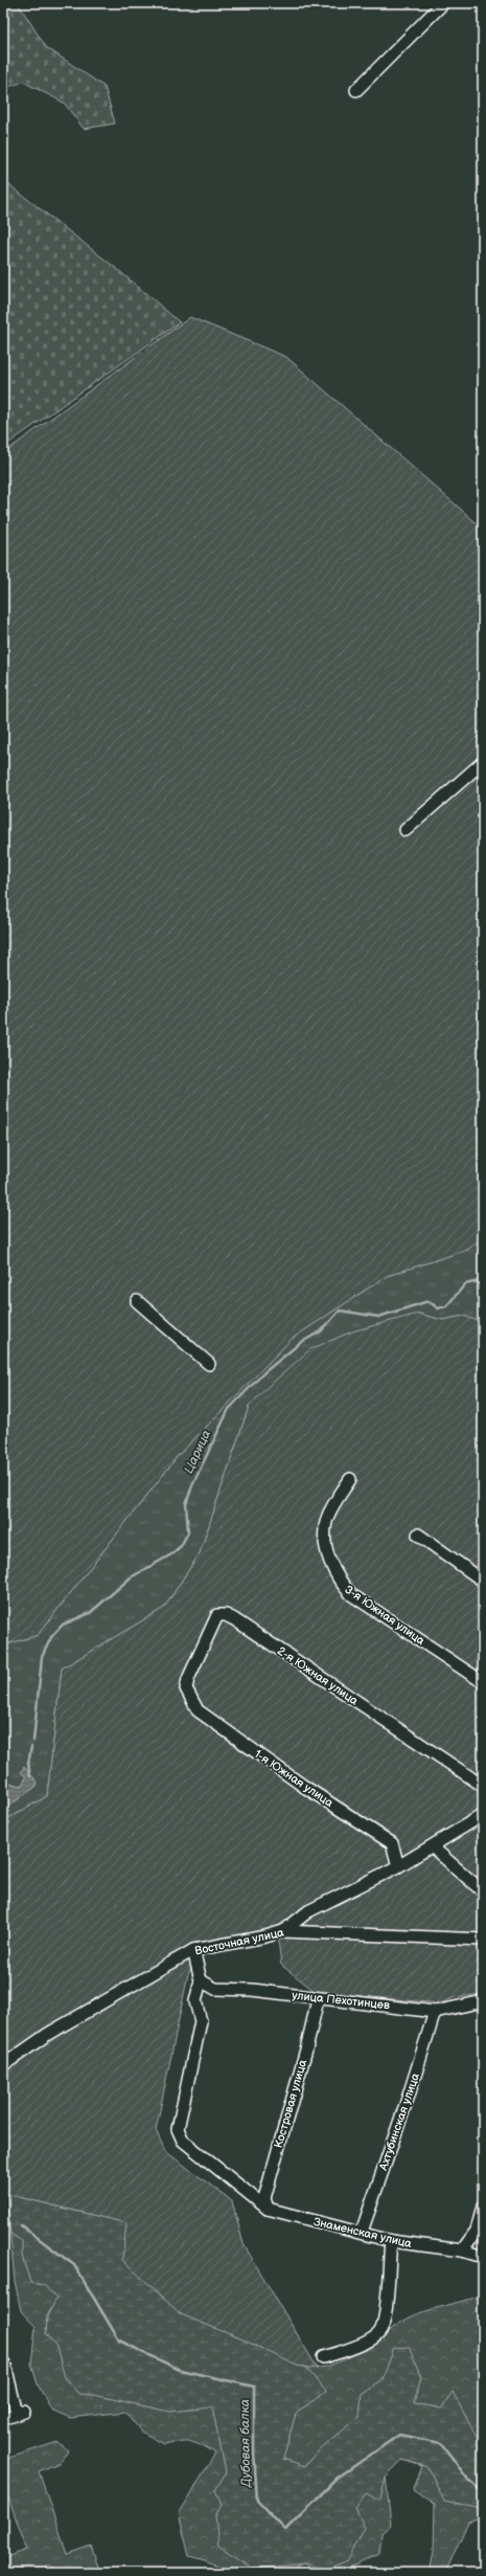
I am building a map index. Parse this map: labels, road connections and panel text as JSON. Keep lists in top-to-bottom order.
{
  "streets": {
    "street": [
      "3-я Южная улица",
      "2-я Южная улица",
      "1-я Южная улица",
      "Восточная улица",
      "улица Пехотинцев",
      "Костровая улица",
      "Ахтубинская улица",
      "Знаменская улица"
    ]
  },
  "crossings": [
    ["2-я Южная улица", "1-я Южная улица"],
    ["улица Пехотинцев", "Костровая улица"],
    ["улица Пехотинцев", "Ахтубинская улица"],
    ["Костровая улица", "Знаменская улица"],
    ["Ахтубинская улица", "Знаменская улица"]
  ],
  "water": ["Царица", "Дубовая балка"]
}
